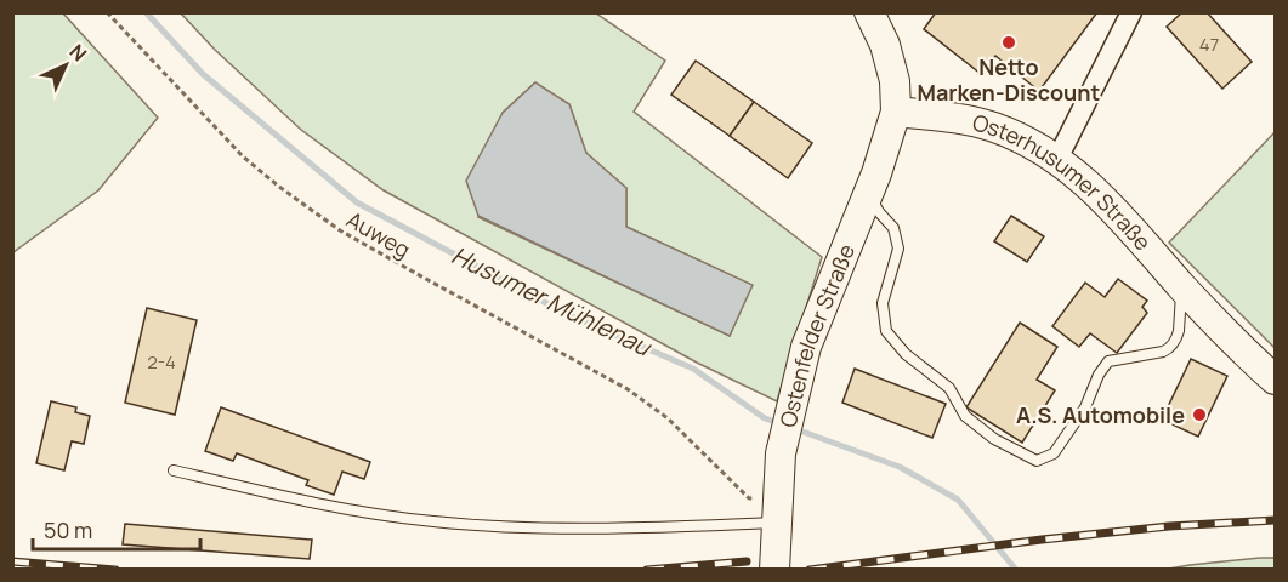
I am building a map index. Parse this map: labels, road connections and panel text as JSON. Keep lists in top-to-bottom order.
{
  "streets": {
    "main road": ["Osterhusumer Straße", "Ostenfelder Straße"],
    "path": ["Auweg"]
  },
  "crossings": [
    ["Osterhusumer Straße", "Ostenfelder Straße"],
    ["Auweg", "Ostenfelder Straße"]
  ],
  "water": ["Husumer Mühlenau"],
  "places": ["Netto Marken-Discount", "A.S. Automobile"],
  "house_numbers": ["47", "2-4"],
  "scale_bar": "50 m",
  "north": "top right"
}
